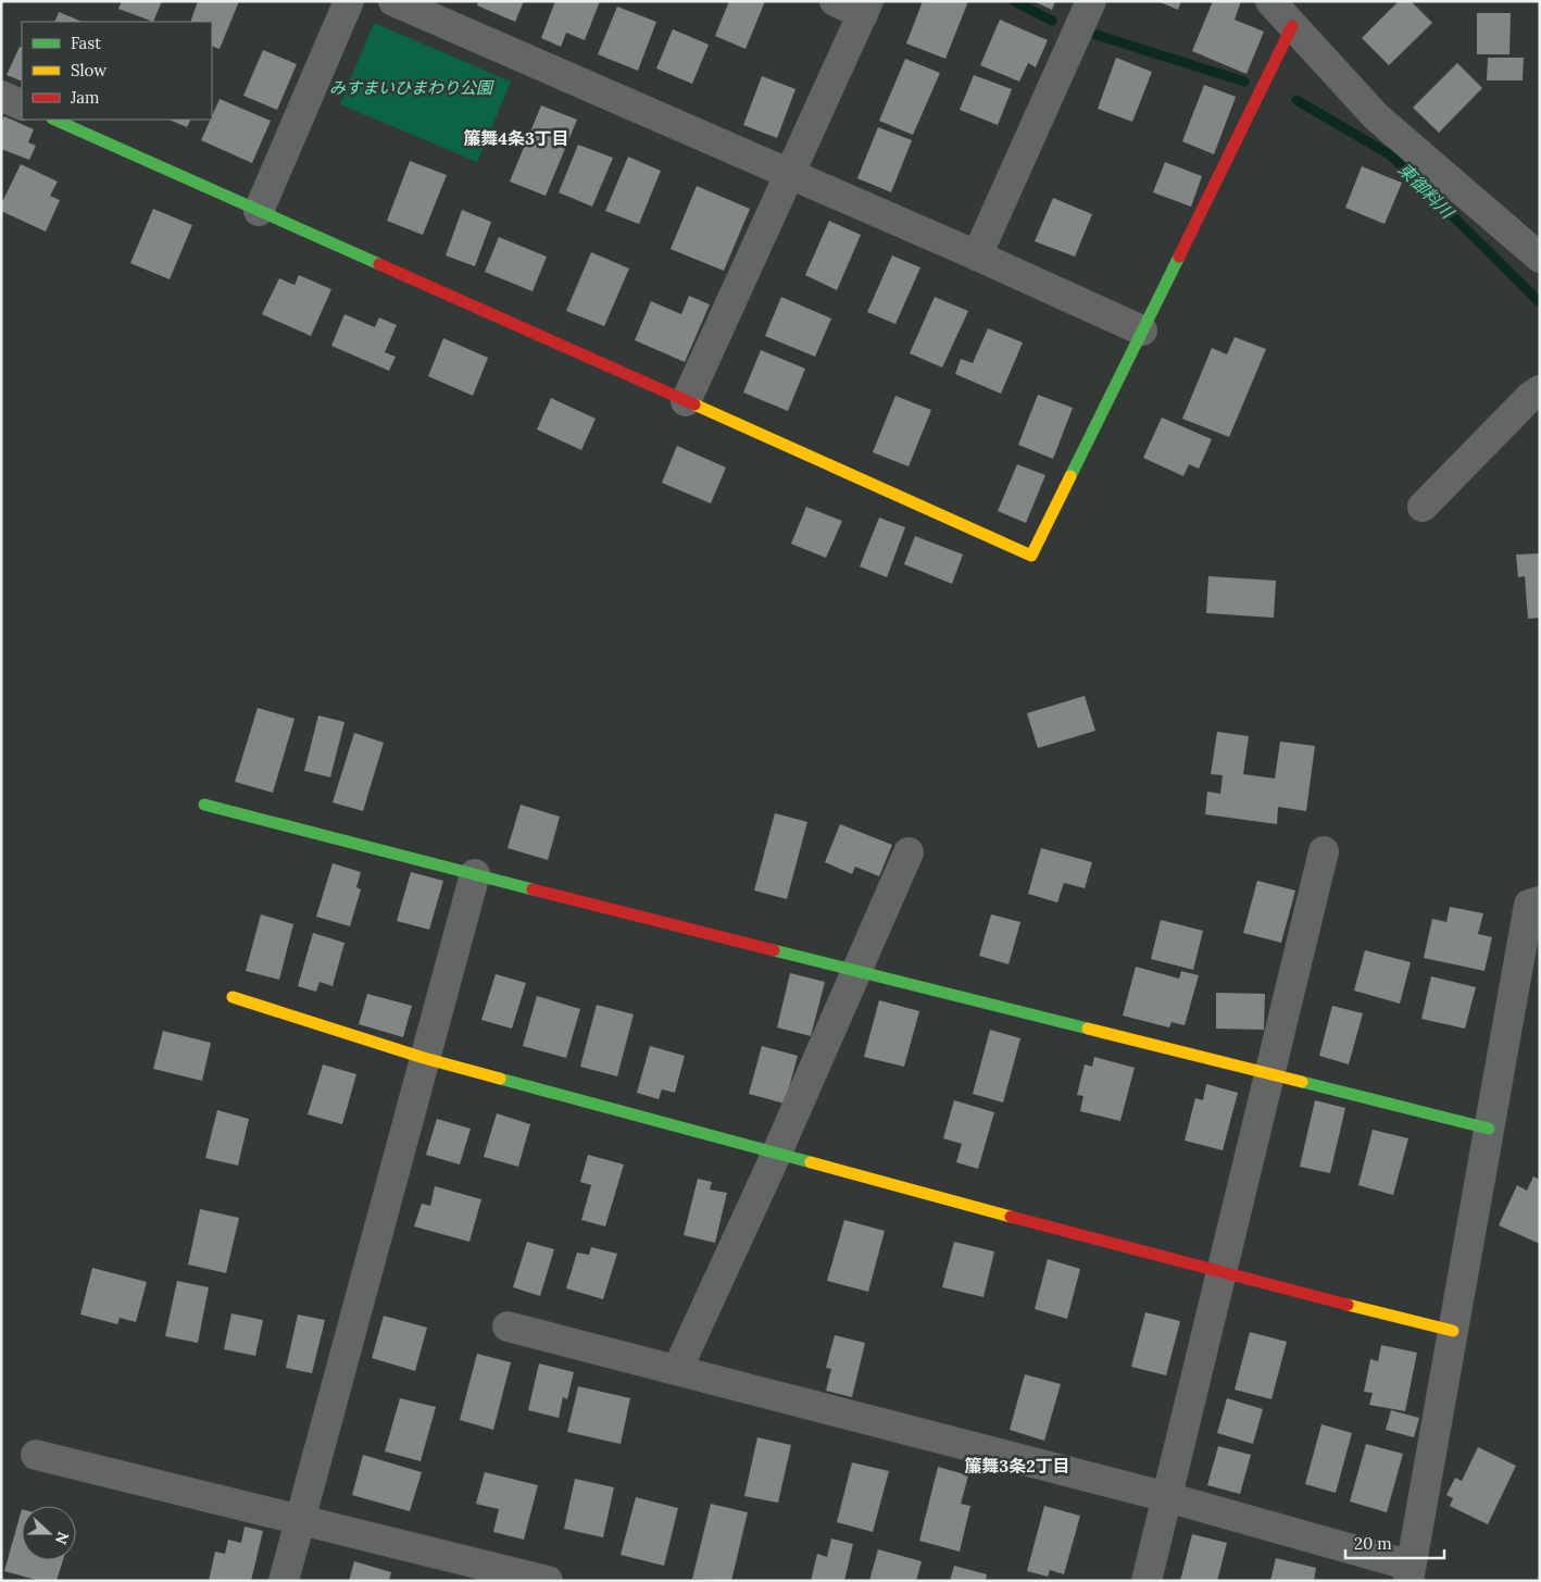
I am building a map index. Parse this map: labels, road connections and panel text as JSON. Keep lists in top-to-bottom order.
{
  "districts": ["簾舞4条3丁目", "簾舞3条2丁目"],
  "water": ["東御料川"],
  "parks": ["みすまいひまわり公園"],
  "legend": ["Fast", "Slow", "Jam"],
  "scale_bar": "20 m",
  "north": "right"
}
